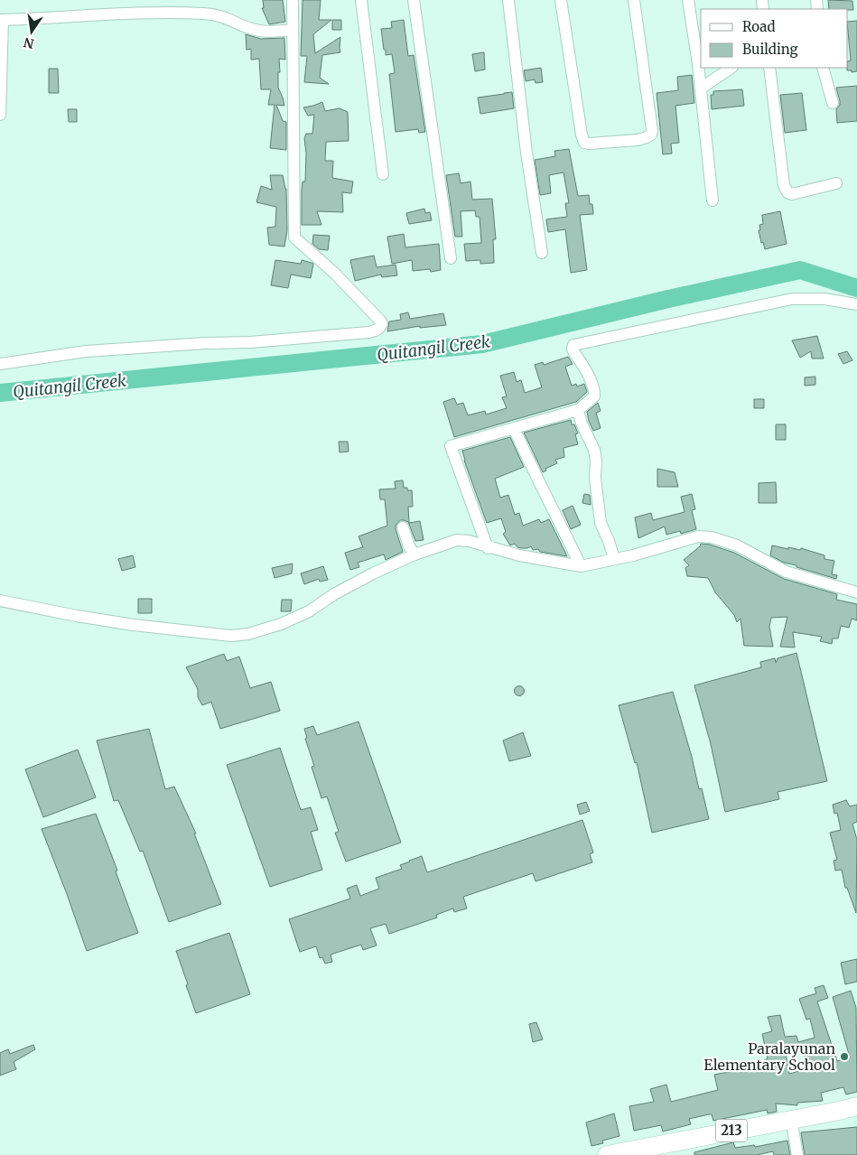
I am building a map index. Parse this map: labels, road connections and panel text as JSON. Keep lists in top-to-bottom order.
{
  "streets": {
    "main road": ["213"]
  },
  "water": ["Quitangil Creek"],
  "places": ["Paralayunan Elementary School"],
  "legend": ["Road", "Building"],
  "north": "bottom"
}
